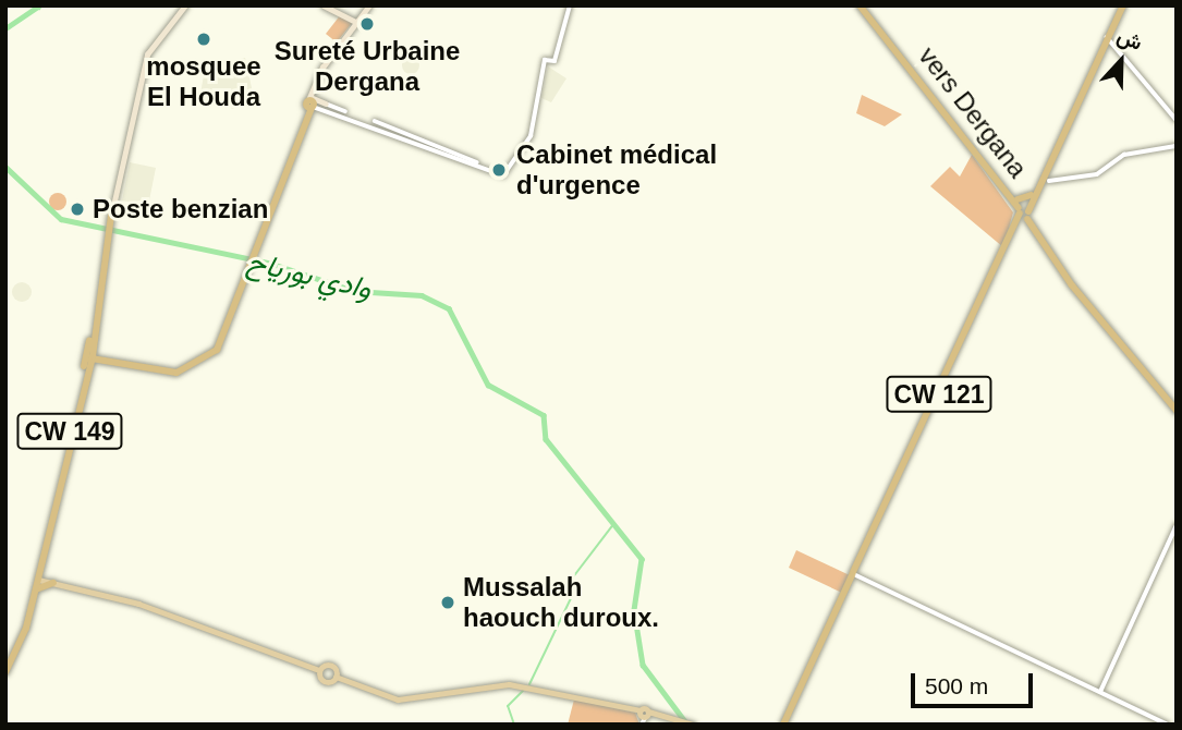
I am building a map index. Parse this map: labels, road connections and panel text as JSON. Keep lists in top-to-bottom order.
{
  "streets": {
    "highway": ["vers Dergana", "CW 121", "CW 149"]
  },
  "water": ["وادي بورياح"],
  "places": [
    "Sureté Urbaine Dergana",
    "mosquee El Houda",
    "Cabinet médical d'urgence",
    "Poste benzian",
    "Mussalah haouch duroux."
  ],
  "scale_bar": "500 m",
  "north": "top"
}
